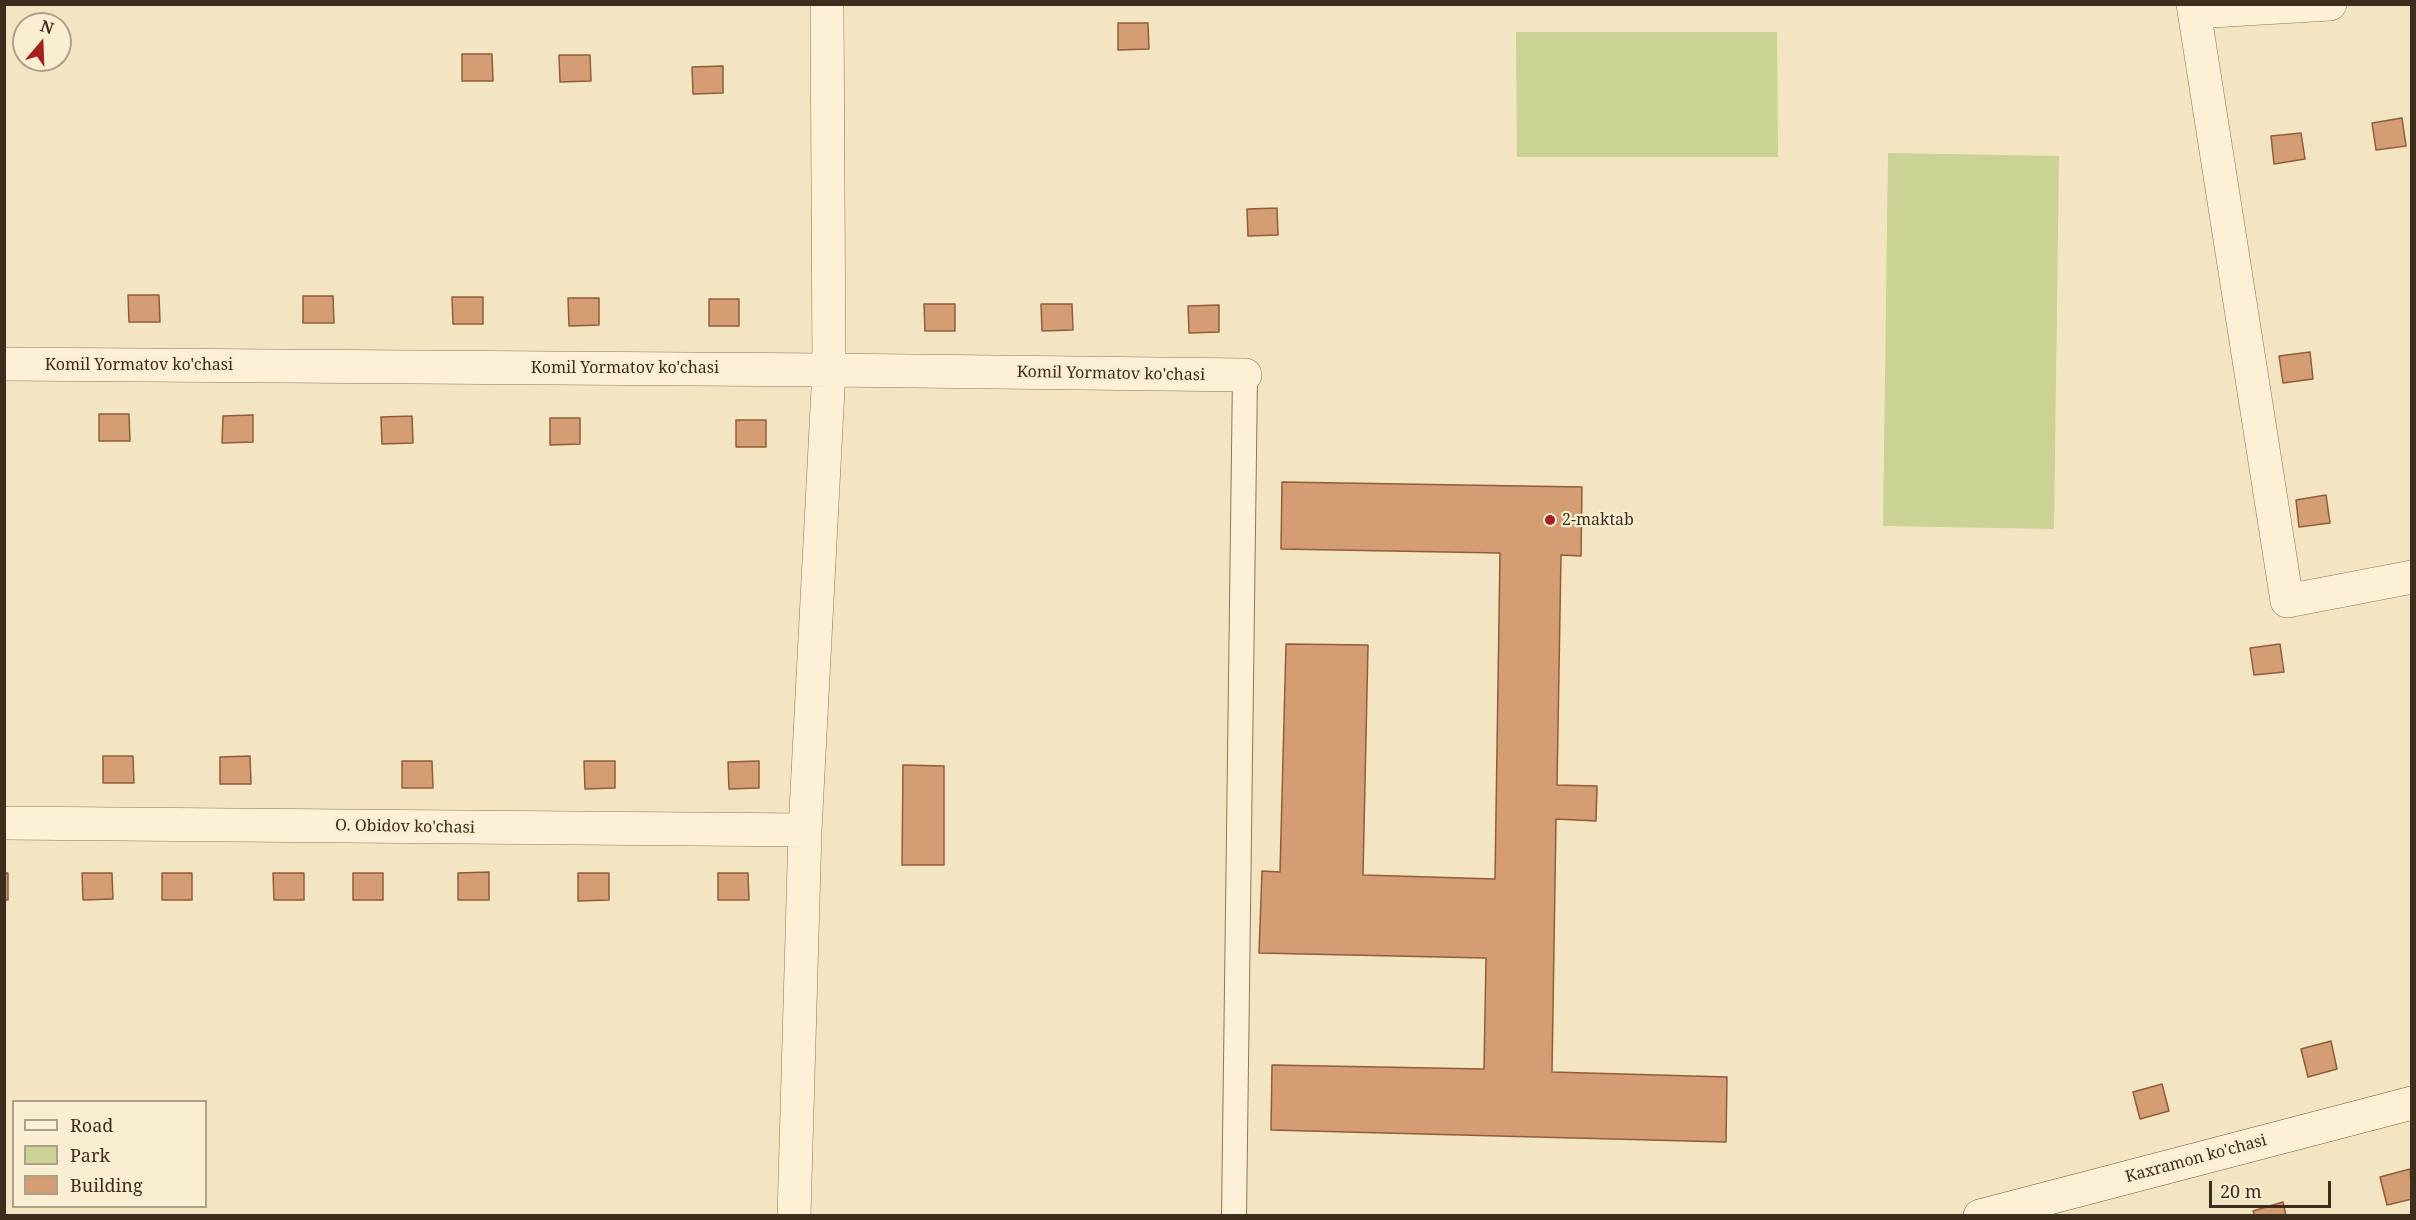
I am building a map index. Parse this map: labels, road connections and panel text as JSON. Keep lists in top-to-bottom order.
{
  "streets": {
    "street": ["Komil Yormatov ko'chasi", "O. Obidov ko'chasi", "Kaxramon ko'chasi"]
  },
  "places": ["2-maktab"],
  "legend": ["Road", "Park", "Building"],
  "scale_bar": "20 m",
  "north": "top"
}
